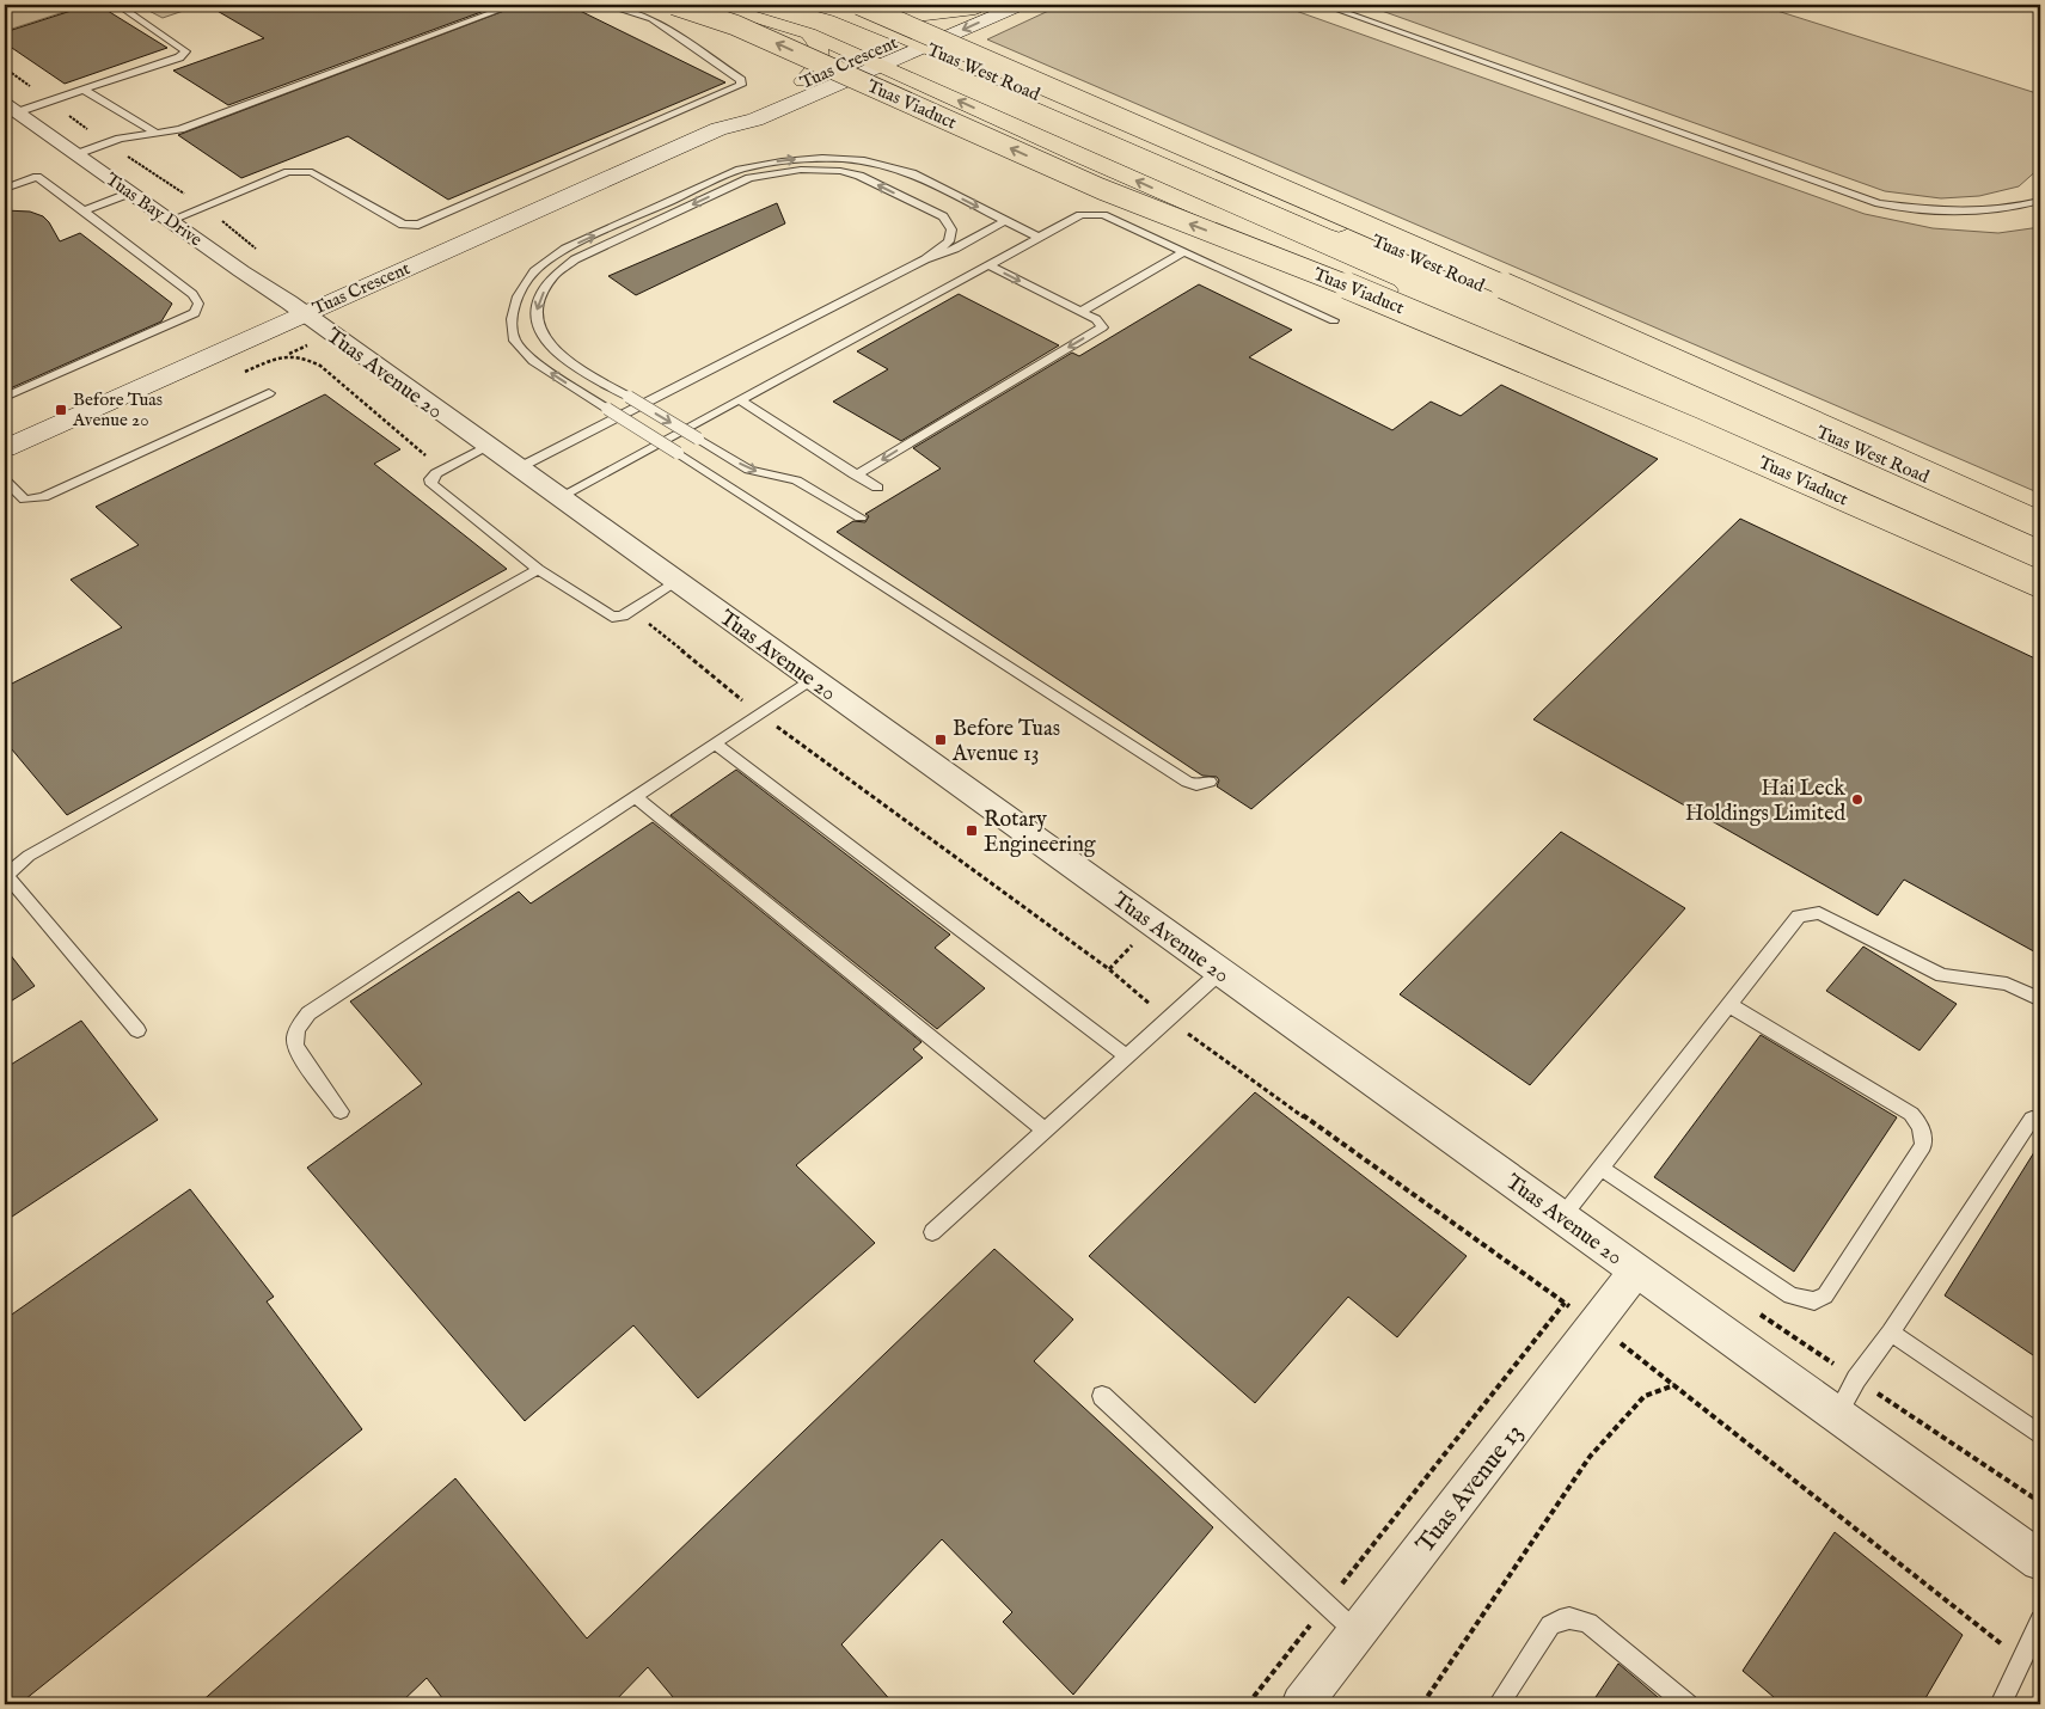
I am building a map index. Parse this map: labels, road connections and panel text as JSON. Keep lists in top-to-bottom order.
{
  "streets": {
    "main road": ["Tuas West Road", "Tuas Viaduct"],
    "street": [
      "Tuas Crescent",
      "Tuas Bay Drive",
      "Tuas Avenue 20",
      "Tuas Avenue 13"
    ]
  },
  "crossings": [
    ["Tuas Crescent", "Tuas West Road"],
    ["Tuas Crescent", "Tuas Bay Drive"],
    ["Tuas Crescent", "Tuas Avenue 20"],
    ["Tuas Bay Drive", "Tuas Avenue 20"],
    ["Tuas Avenue 20", "Tuas Avenue 13"]
  ],
  "places": {
    "transit": ["Before Tuas Avenue 20", "Before Tuas Avenue 13", "Rotary Engineering"],
    "other": ["Hai Leck Holdings Limited"]
  }
}
